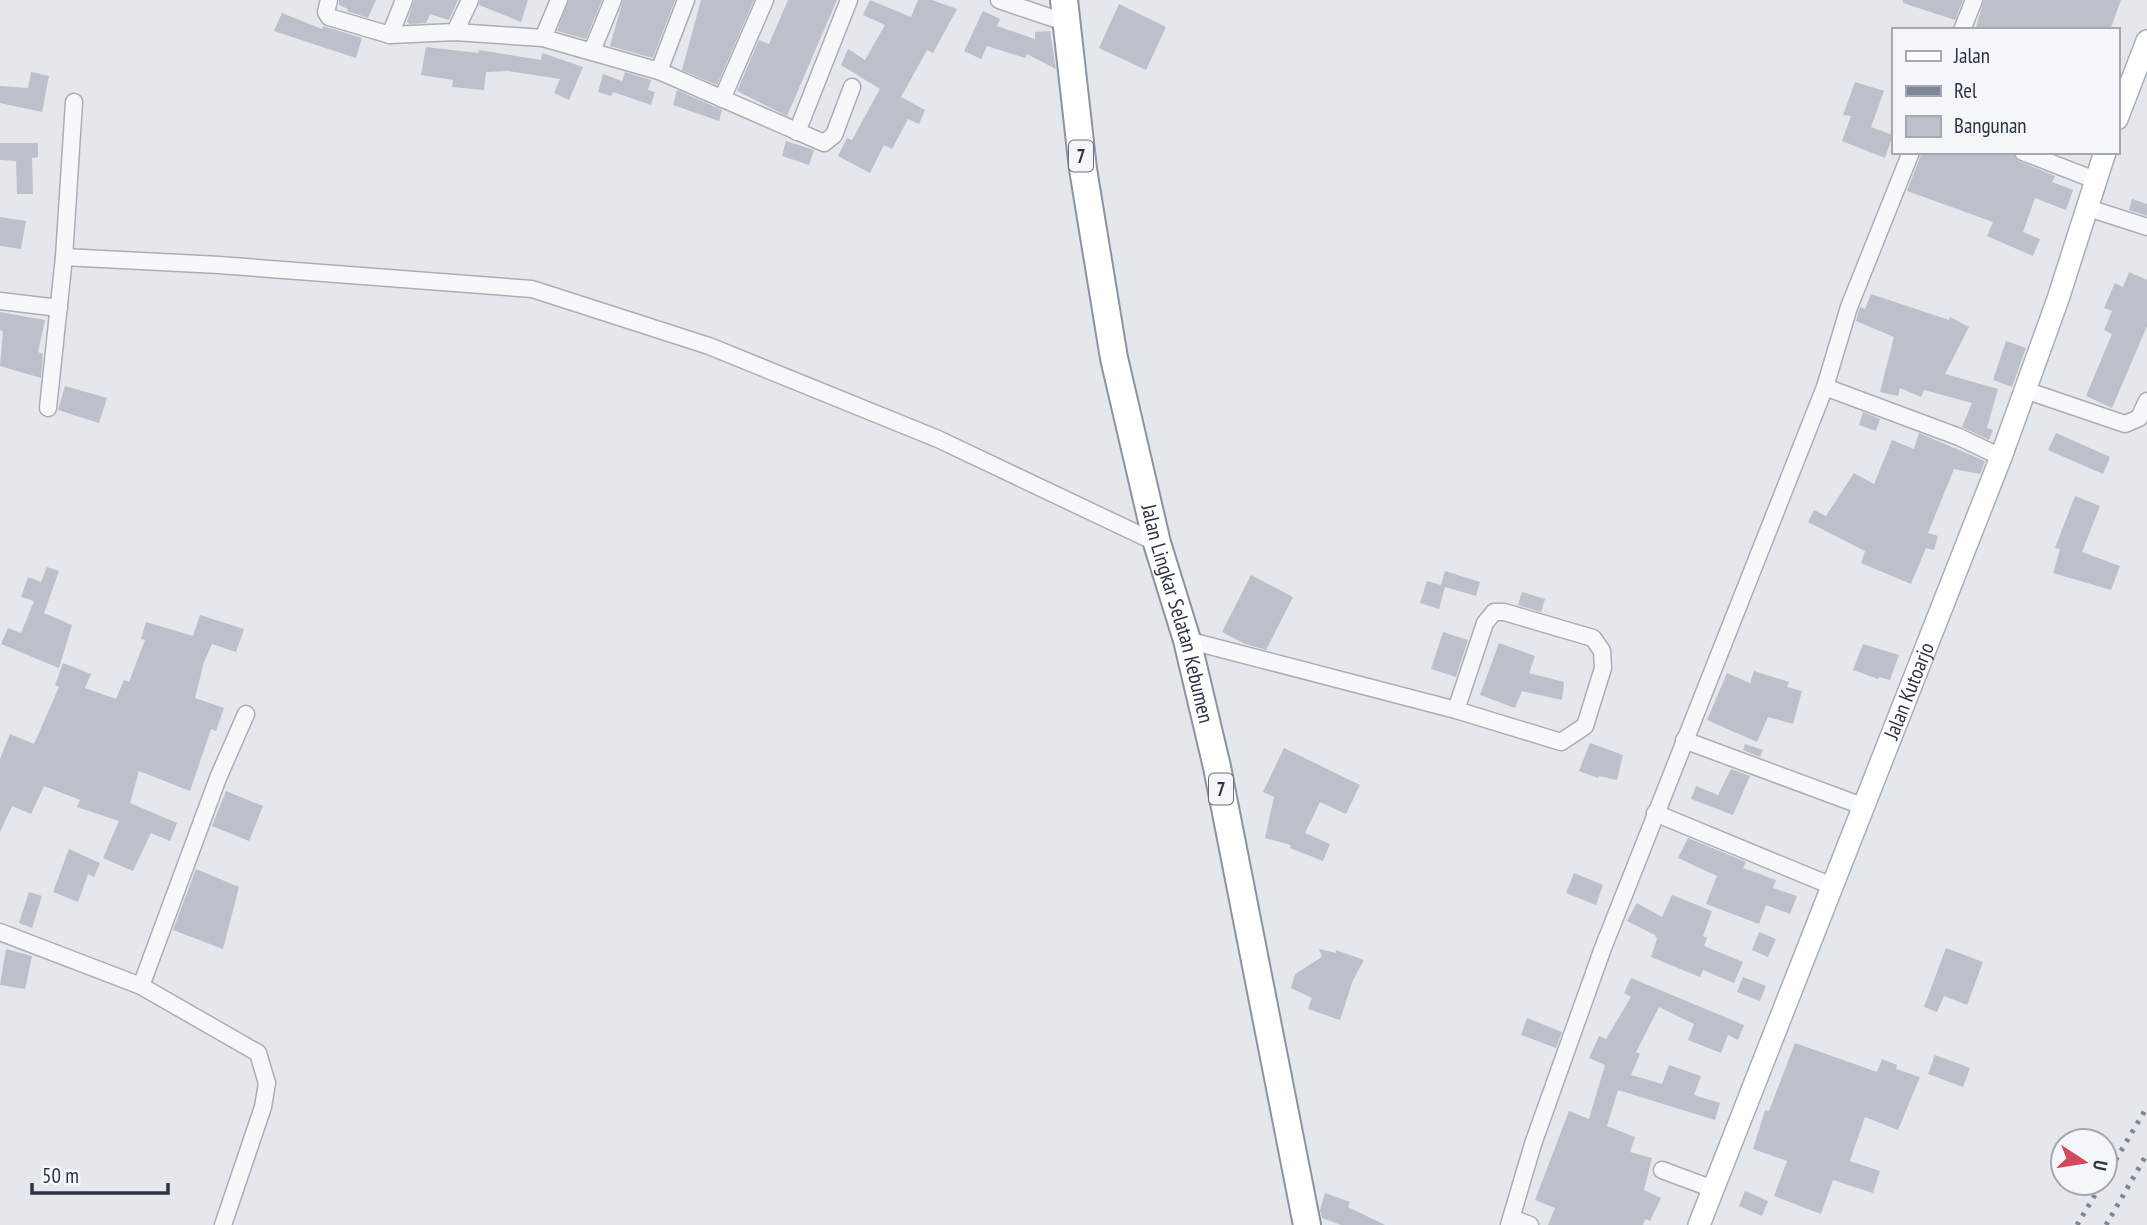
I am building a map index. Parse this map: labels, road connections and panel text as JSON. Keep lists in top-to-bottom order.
{
  "streets": {
    "highway": ["7", "Jalan Lingkar Selatan Kebumen"],
    "main road": ["Jalan Kutoarjo"]
  },
  "legend": ["Jalan", "Rel", "Bangunan"],
  "scale_bar": "50 m",
  "north": "right"
}
